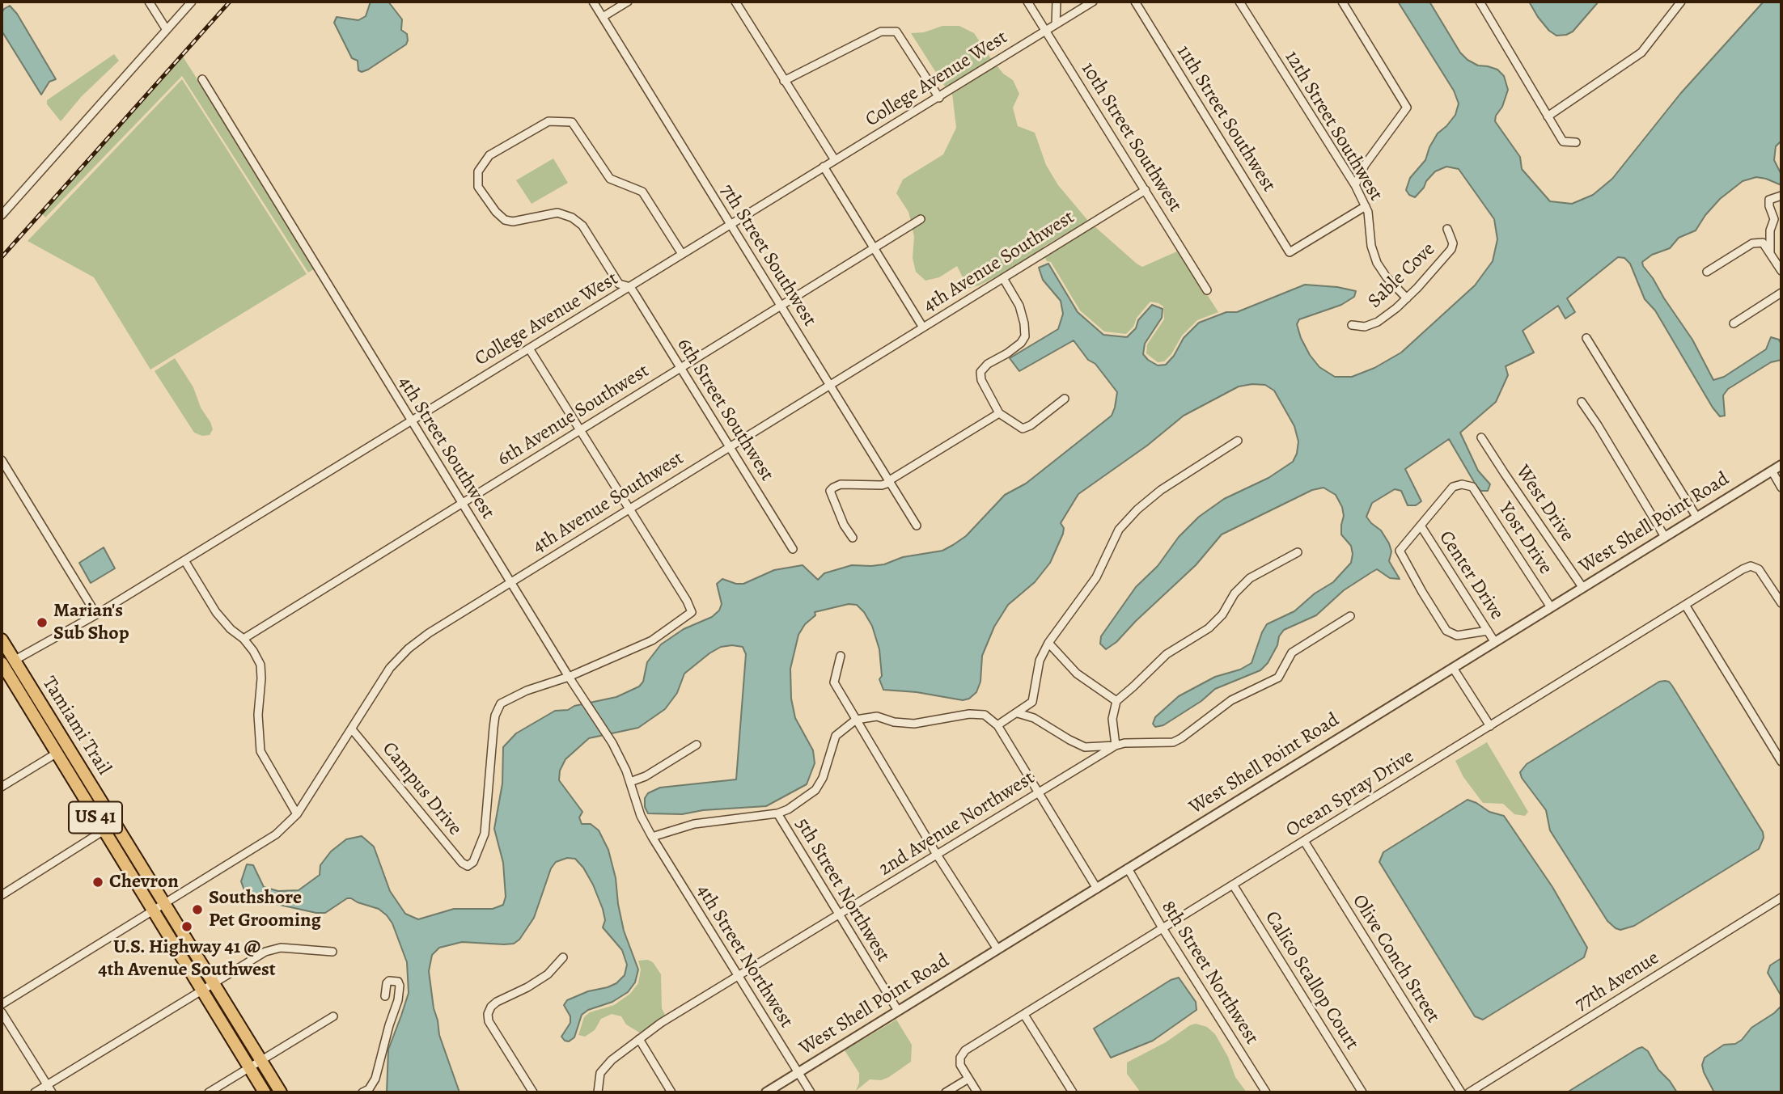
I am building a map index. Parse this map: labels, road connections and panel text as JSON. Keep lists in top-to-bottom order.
{
  "streets": {
    "main road": ["Tamiami Trail", "US 41"],
    "street": [
      "College Avenue West",
      "11th Street Southwest",
      "12th Street Southwest",
      "10th Street Southwest",
      "7th Street Southwest",
      "4th Avenue Southwest",
      "Sable Cove",
      "6th Street Southwest",
      "6th Avenue Southwest",
      "4th Street Southwest",
      "West Drive",
      "West Shell Point Road",
      "Yost Drive",
      "Center Drive",
      "Campus Drive",
      "Ocean Spray Drive",
      "2nd Avenue Northwest",
      "5th Street Northwest",
      "4th Street Northwest",
      "Olive Conch Street",
      "8th Street Northwest",
      "Calico Scallop Court",
      "77th Avenue"
    ]
  },
  "crossings": [
    ["College Avenue West", "10th Street Southwest"],
    ["College Avenue West", "7th Street Southwest"],
    ["College Avenue West", "6th Street Southwest"],
    ["College Avenue West", "4th Street Southwest"],
    ["College Avenue West", "Tamiami Trail"],
    ["11th Street Southwest", "12th Street Southwest"],
    ["12th Street Southwest", "Sable Cove"],
    ["10th Street Southwest", "4th Avenue Southwest"],
    ["7th Street Southwest", "4th Avenue Southwest"],
    ["7th Street Southwest", "6th Avenue Southwest"],
    ["4th Avenue Southwest", "6th Street Southwest"],
    ["4th Avenue Southwest", "4th Street Southwest"],
    ["4th Avenue Southwest", "Tamiami Trail"],
    ["4th Avenue Southwest", "Campus Drive"],
    ["6th Street Southwest", "6th Avenue Southwest"],
    ["6th Avenue Southwest", "4th Street Southwest"],
    ["4th Street Southwest", "Campus Drive"],
    ["4th Street Southwest", "4th Street Northwest"],
    ["West Drive", "West Shell Point Road"],
    ["West Shell Point Road", "Yost Drive"],
    ["West Shell Point Road", "Center Drive"],
    ["West Shell Point Road", "5th Street Northwest"],
    ["West Shell Point Road", "4th Street Northwest"],
    ["West Shell Point Road", "8th Street Northwest"],
    ["Yost Drive", "Center Drive"],
    ["Ocean Spray Drive", "Olive Conch Street"],
    ["Ocean Spray Drive", "8th Street Northwest"],
    ["Ocean Spray Drive", "Calico Scallop Court"],
    ["2nd Avenue Northwest", "5th Street Northwest"],
    ["2nd Avenue Northwest", "4th Street Northwest"]
  ],
  "places": [
    "Marian's Sub Shop",
    "Chevron",
    "Southshore Pet Grooming",
    "U.S. Highway 41 @ 4th Avenue Southwest"
  ]
}
